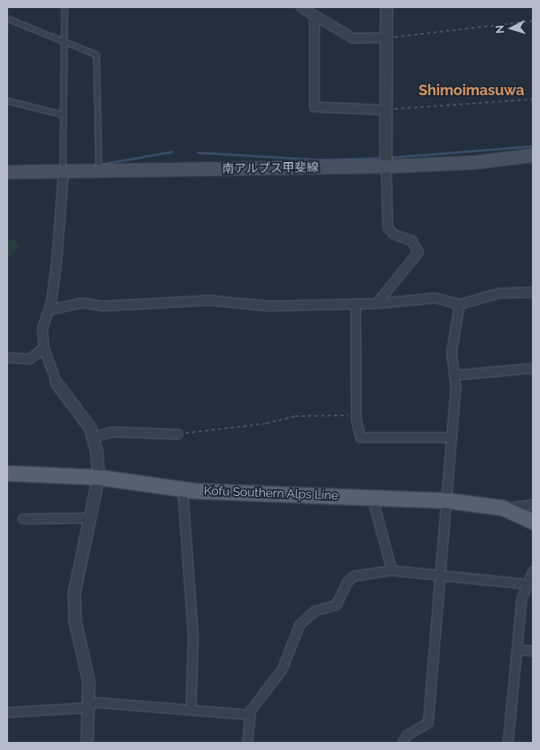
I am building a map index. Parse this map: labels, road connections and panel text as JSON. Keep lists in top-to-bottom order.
{
  "streets": {
    "main road": ["南アルプス甲斐線", "Kofu Southern Alps Line"]
  },
  "districts": ["Shimoimasuwa"],
  "north": "left"
}
